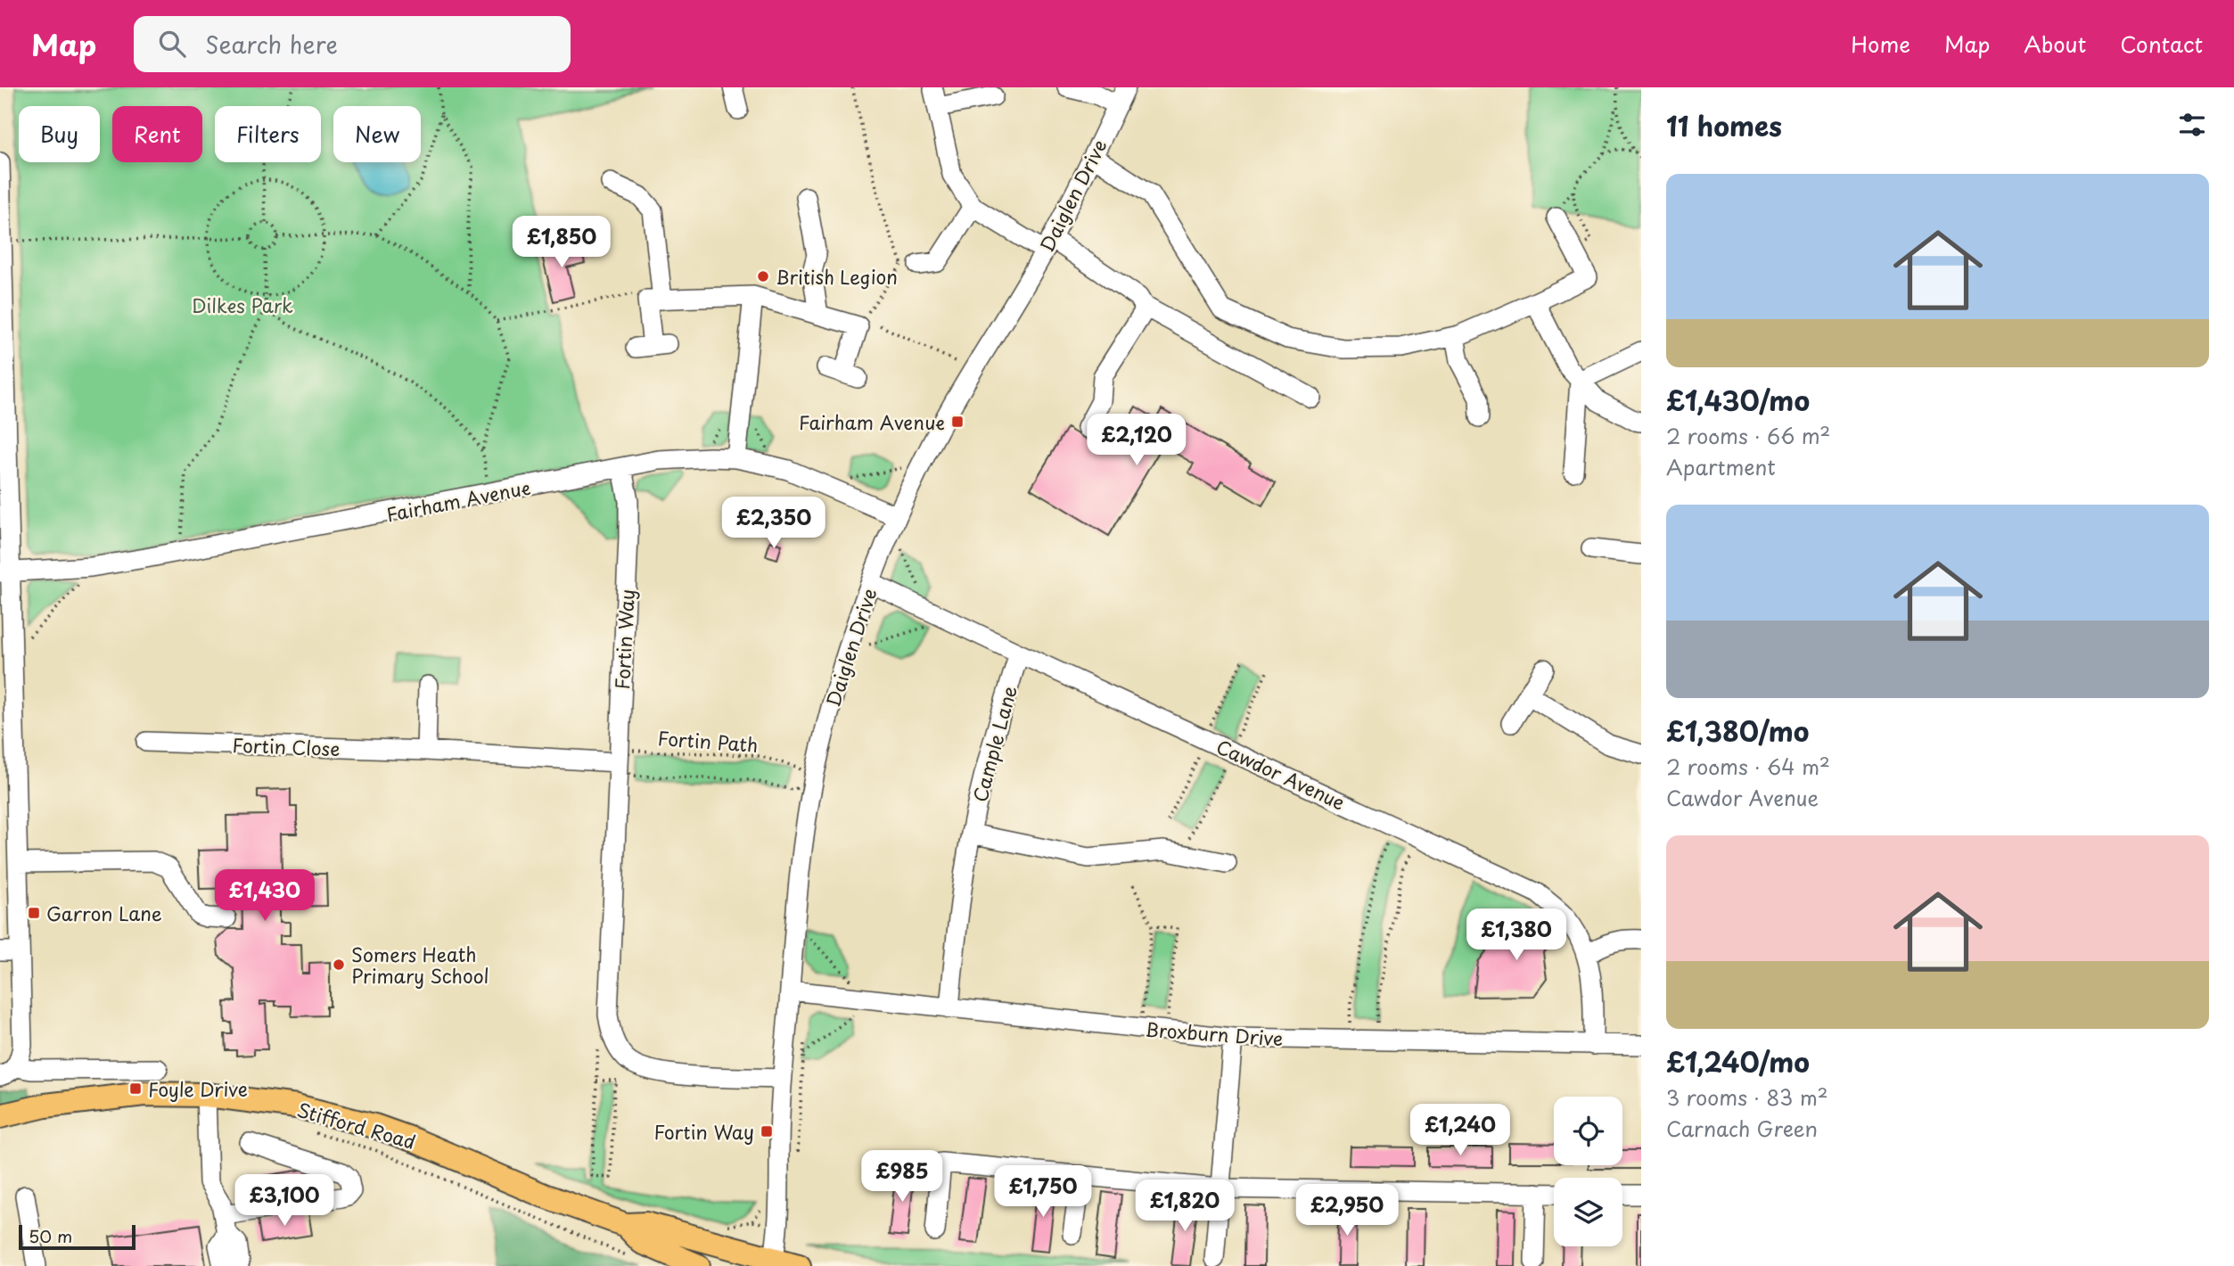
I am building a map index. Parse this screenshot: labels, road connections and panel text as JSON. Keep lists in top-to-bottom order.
{
  "streets": {
    "main road": ["Stifford Road"],
    "street": [
      "Daiglen Drive",
      "Fairham Avenue",
      "Fortin Way",
      "Cample Lane",
      "Fortin Close",
      "Cawdor Avenue",
      "Broxburn Drive"
    ],
    "path": ["Fortin Path"]
  },
  "crossings": [
    ["Daiglen Drive", "Fairham Avenue"],
    ["Daiglen Drive", "Fortin Path"],
    ["Daiglen Drive", "Cawdor Avenue"],
    ["Daiglen Drive", "Broxburn Drive"],
    ["Daiglen Drive", "Stifford Road"],
    ["Fairham Avenue", "Fortin Way"],
    ["Fortin Way", "Fortin Path"],
    ["Fortin Way", "Fortin Close"],
    ["Fortin Path", "Fortin Close"],
    ["Cample Lane", "Cawdor Avenue"],
    ["Cample Lane", "Broxburn Drive"],
    ["Cawdor Avenue", "Broxburn Drive"]
  ],
  "parks": ["Dilkes Park"],
  "places": {
    "other": ["British Legion", "Somers Heath Primary School"],
    "transit": [
      "Fairham Avenue",
      "Garron Lane",
      "Foyle Drive",
      "Fortin Way"
    ]
  },
  "scale_bar": "50 m",
  "page": {
    "header": "Map",
    "search": "Search here",
    "nav": [
      "Home",
      "Map",
      "About",
      "Contact"
    ],
    "heading": "11 homes",
    "chip": [
      "Buy",
      "Rent",
      "Filters",
      "New"
    ],
    "list": [
      {
        "name": "£1,430/mo",
        "note": "2 rooms · 66 m² · Apartment"
      },
      {
        "name": "£1,380/mo",
        "note": "2 rooms · 64 m² · Cawdor Avenue"
      },
      {
        "name": "£1,240/mo",
        "note": "3 rooms · 83 m² · Carnach Green"
      }
    ],
    "price": [
      "£1,850",
      "£2,120",
      "£2,350",
      "£1,430",
      "£1,380",
      "£1,240",
      "£985",
      "£1,750",
      "£3,100",
      "£1,820",
      "£2,950"
    ],
    "scale": "50 m"
  }
}
